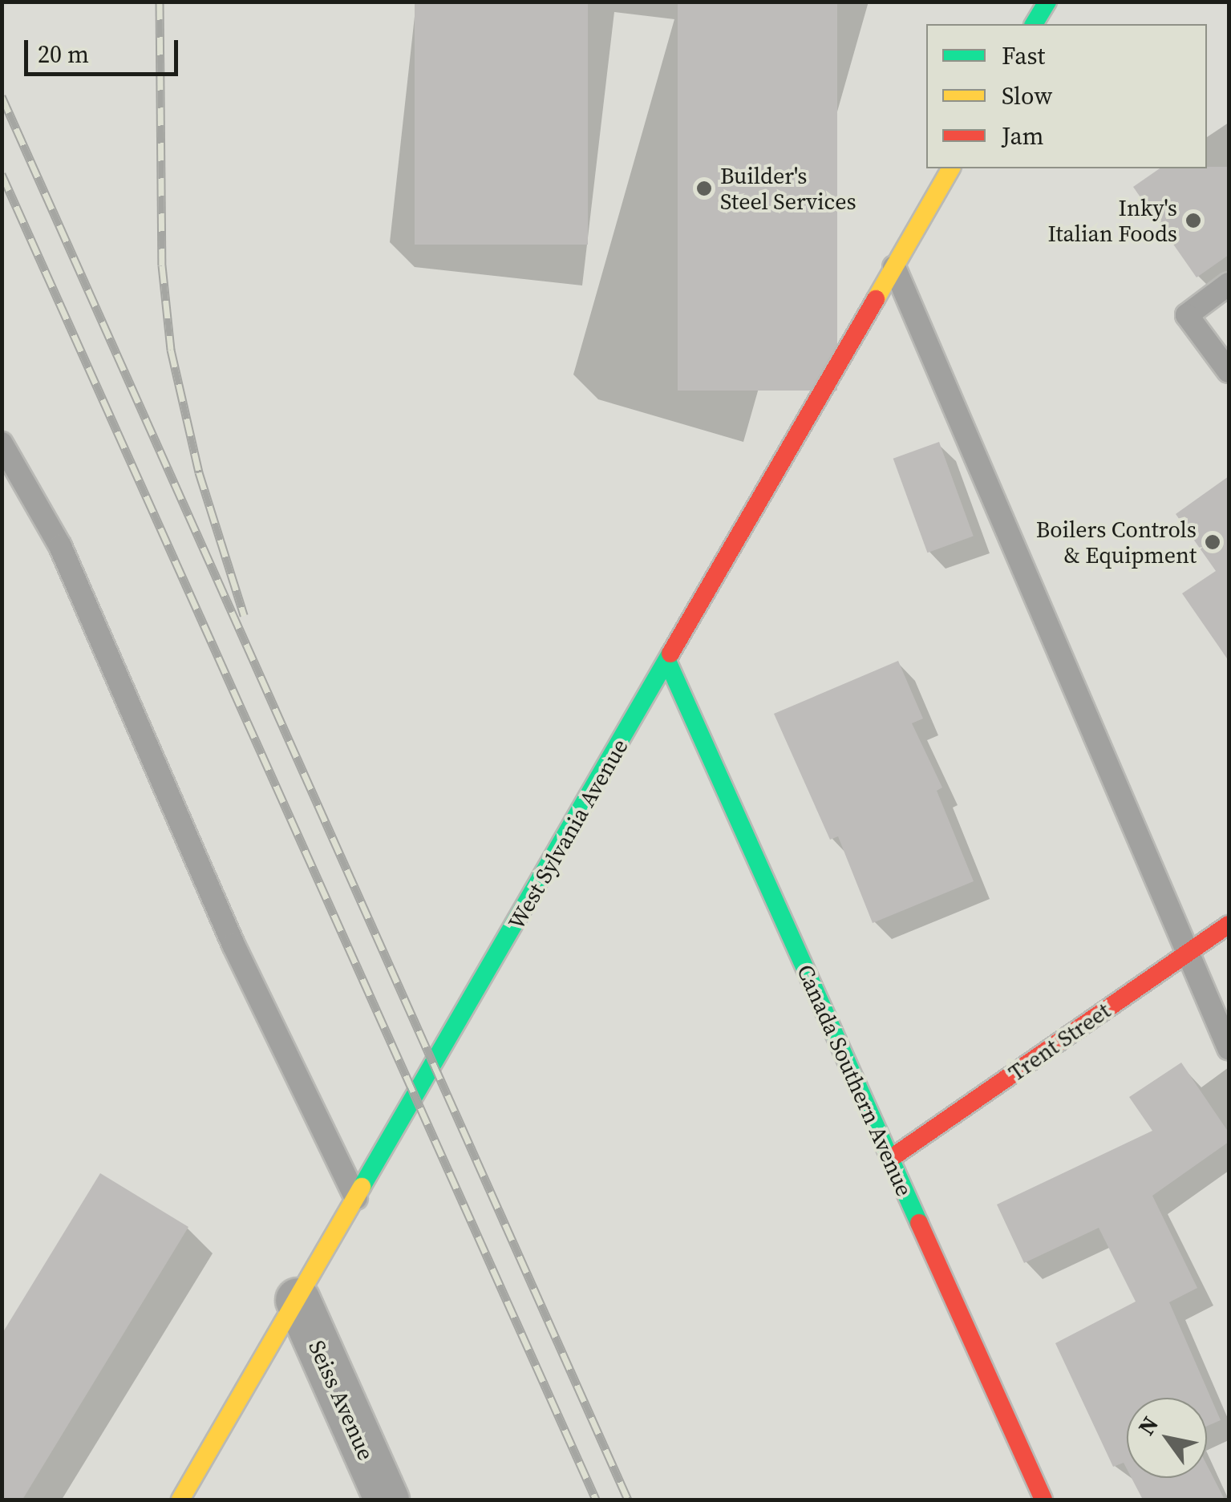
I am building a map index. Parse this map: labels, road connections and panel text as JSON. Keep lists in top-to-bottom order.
{
  "streets": {
    "main road": ["West Sylvania Avenue", "Trent Street", "Canada Southern Avenue"],
    "street": ["Seiss Avenue"]
  },
  "crossings": [
    ["West Sylvania Avenue", "Canada Southern Avenue"],
    ["West Sylvania Avenue", "Seiss Avenue"],
    ["Trent Street", "Canada Southern Avenue"]
  ],
  "places": ["Builder's Steel Services", "Inky's Italian Foods", "Boilers Controls & Equipment"],
  "legend": ["Fast", "Slow", "Jam"],
  "scale_bar": "20 m",
  "north": "top left"
}
